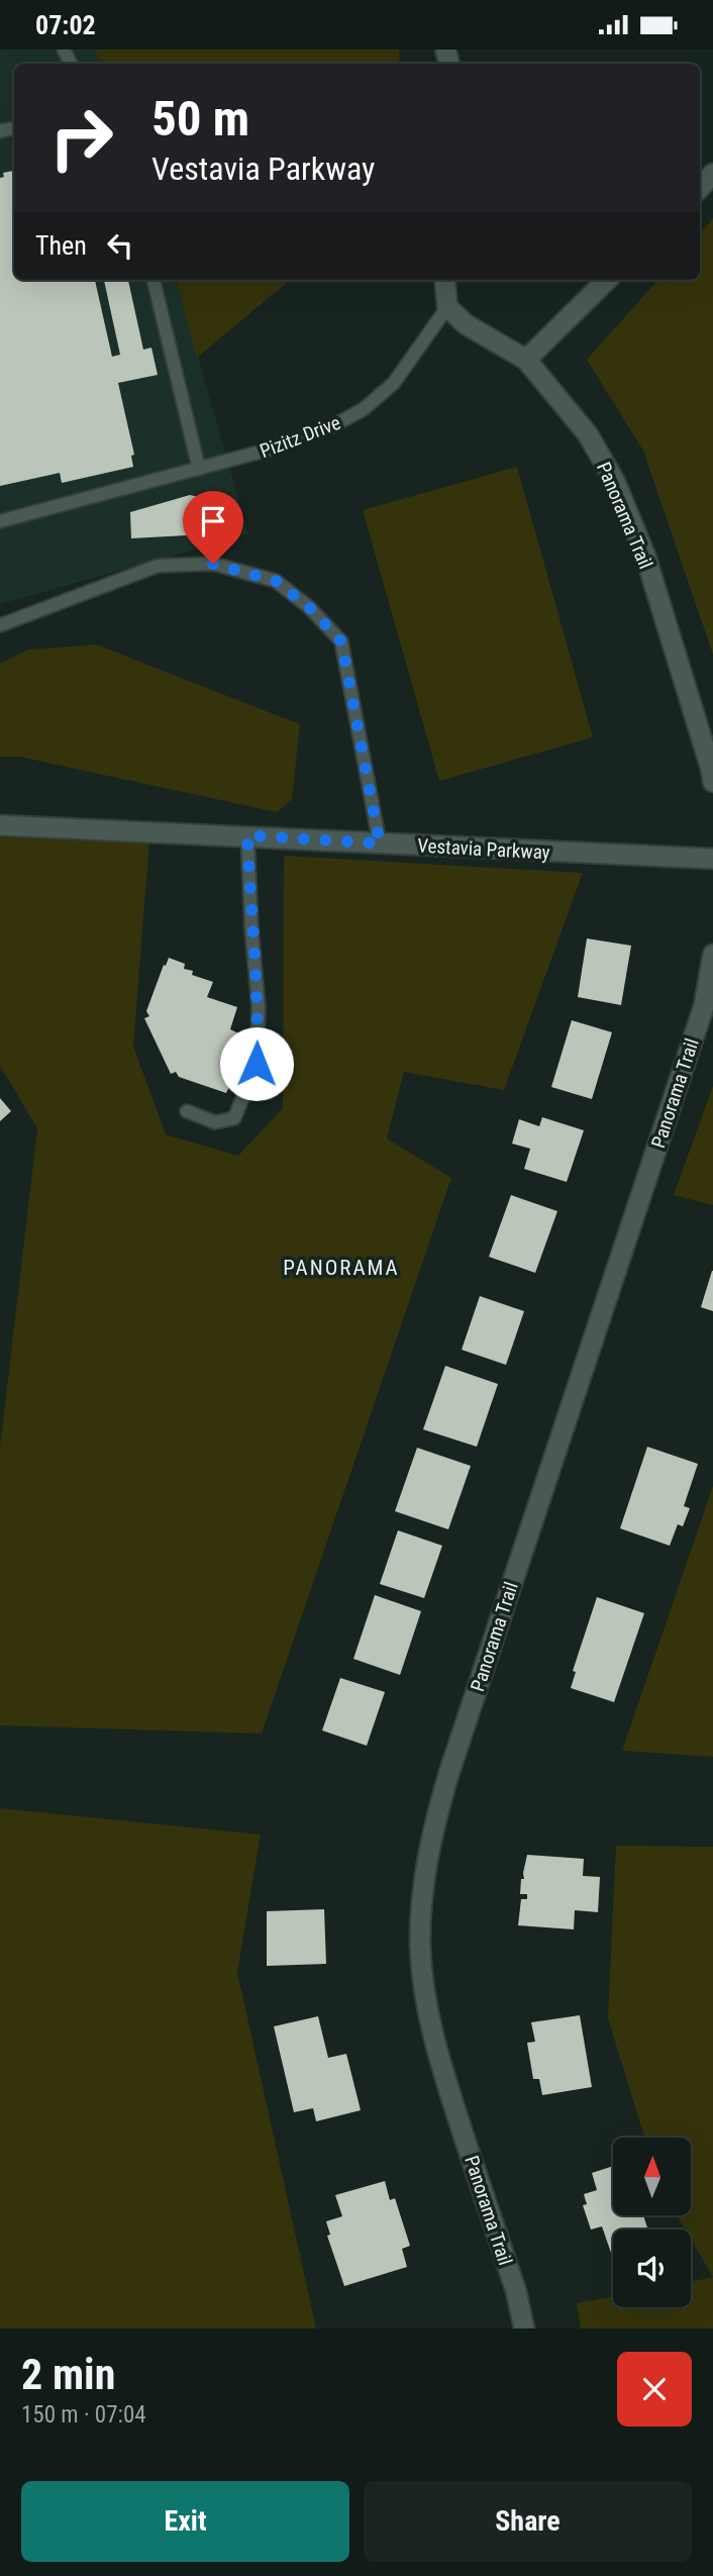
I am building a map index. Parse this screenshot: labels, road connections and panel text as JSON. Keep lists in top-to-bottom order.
{
  "streets": {
    "street": ["Panorama Trail", "Vestavia Parkway"],
    "lane": ["Pizitz Drive"]
  },
  "crossings": [
    ["Pizitz Drive", "Panorama Trail"]
  ],
  "districts": ["PANORAMA"],
  "north": "top",
  "page": {
    "status": "07:02",
    "turn": ["50 m", "Vestavia Parkway"],
    "then": "Then",
    "heading": ["2 min", "150 m · 07:04"],
    "buttons": ["Exit", "Share"]
  }
}
